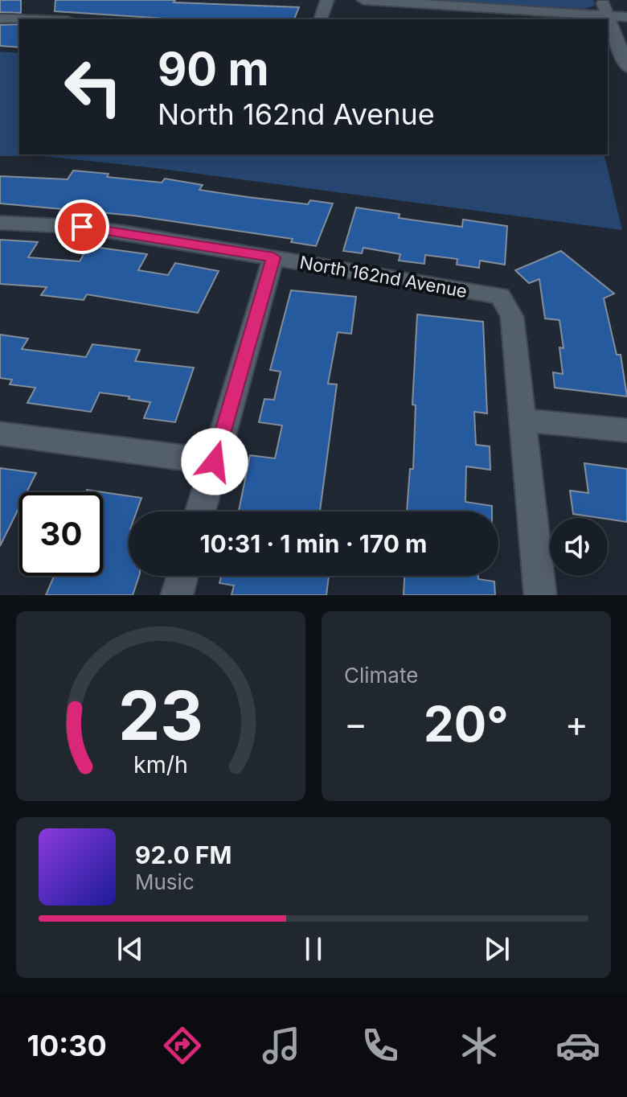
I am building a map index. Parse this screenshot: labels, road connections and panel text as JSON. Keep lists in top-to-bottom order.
{
  "streets": {
    "street": ["North 162nd Avenue"]
  },
  "page": {
    "turn": ["90 m", "North 162nd Avenue"],
    "limit": "30",
    "trip": "10:31 · 1 min · 170 m",
    "tile": "Climate",
    "heat": ["−", "20°", "+"],
    "song": ["92.0 FM", "Music"],
    "tabs": "10:30",
    "gauge": ["23", "km/h"]
  }
}
